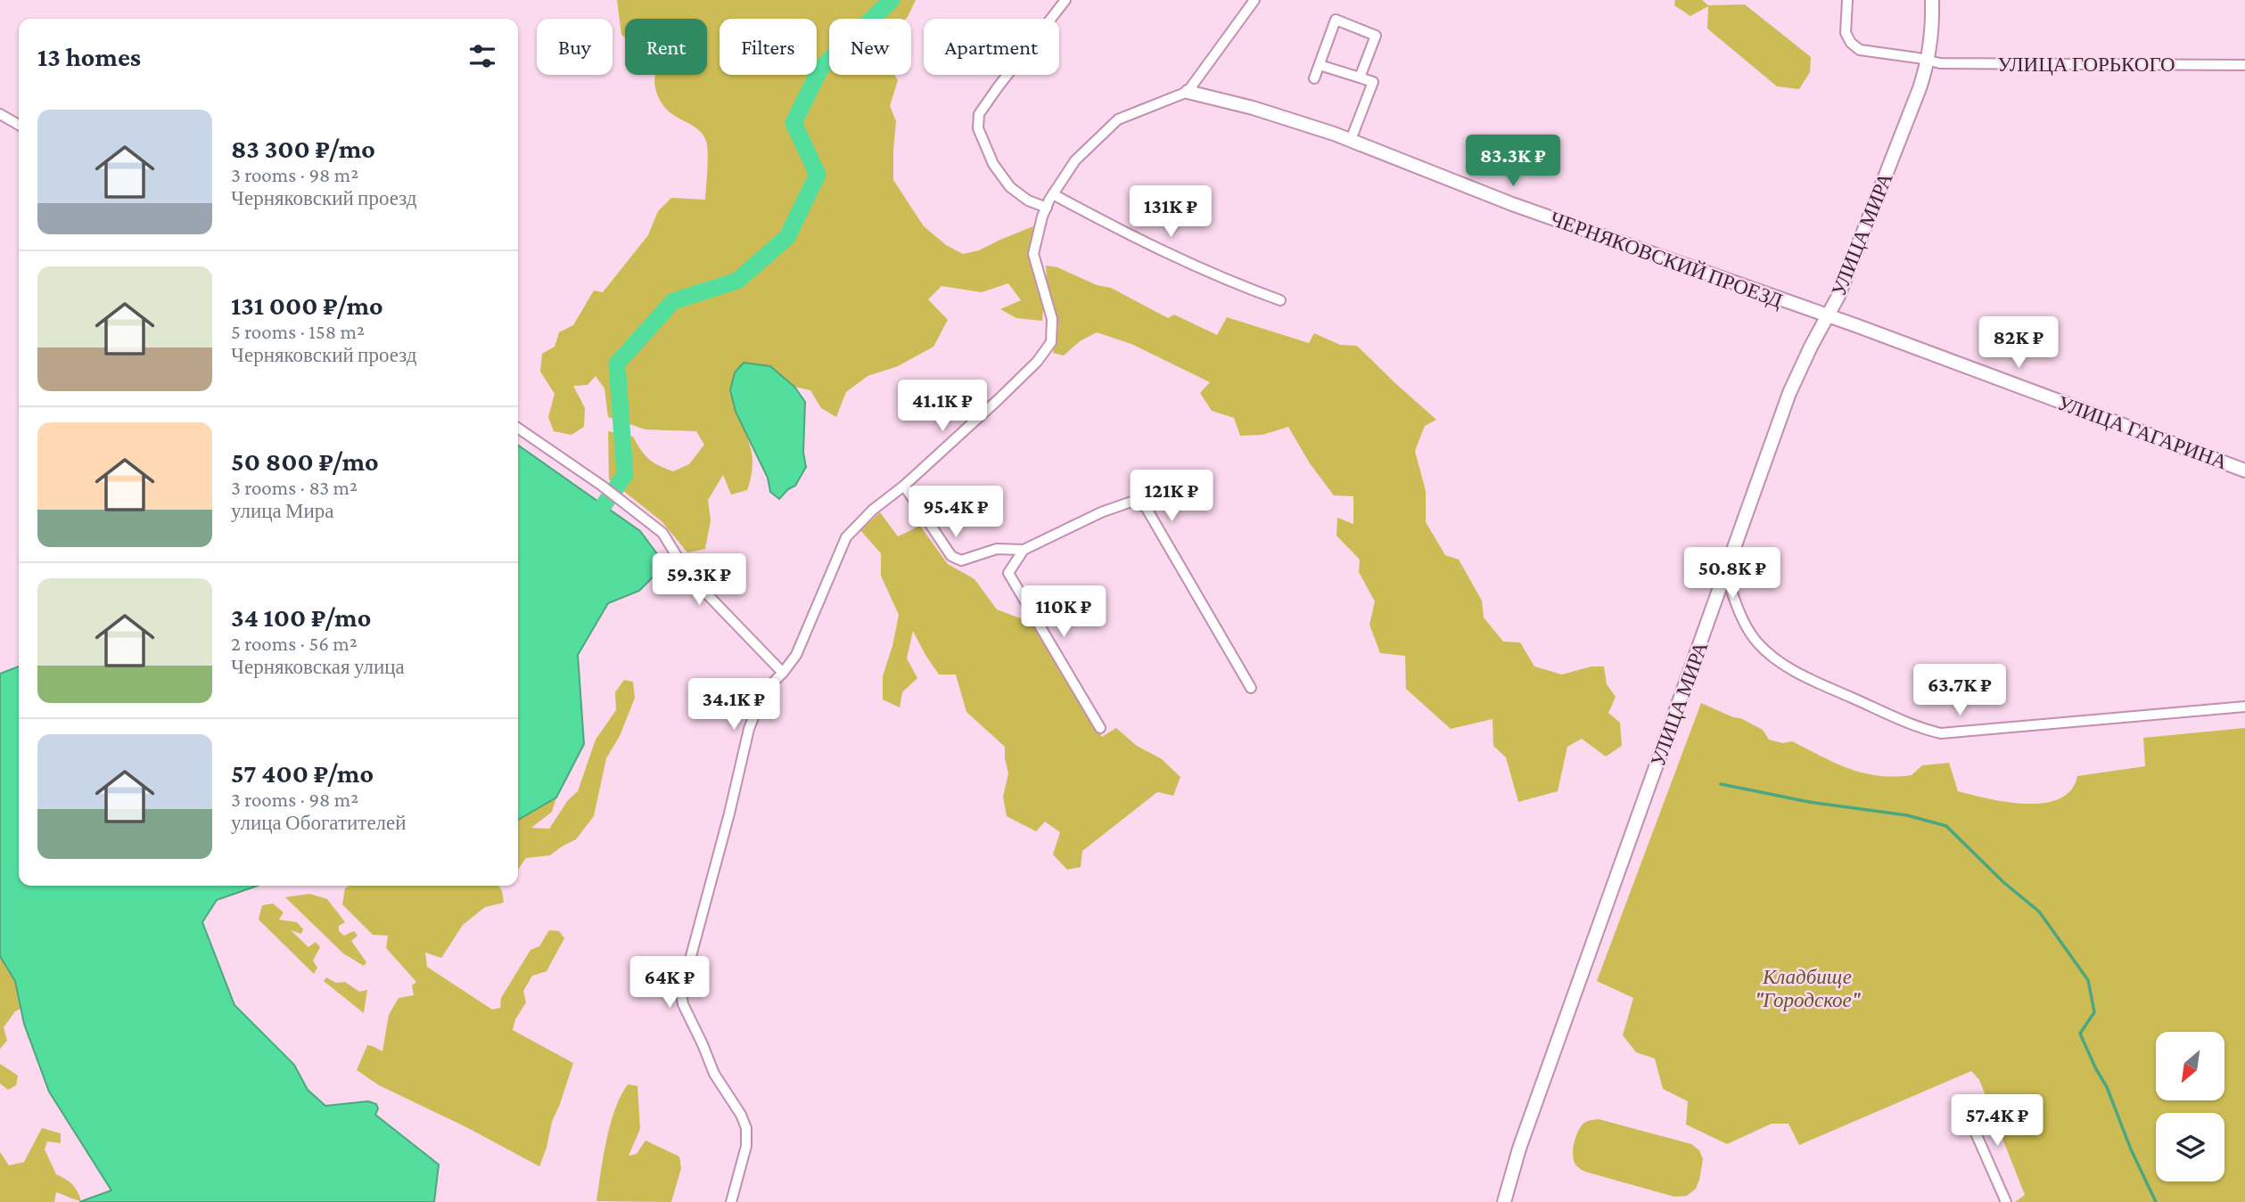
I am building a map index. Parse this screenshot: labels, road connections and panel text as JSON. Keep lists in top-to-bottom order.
{
  "streets": {
    "main road": ["УЛИЦА МИРА", "ЧЕРНЯКОВСКИЙ ПРОЕЗД", "УЛИЦА ГАГАРИНА"],
    "street": ["УЛИЦА ГОРЬКОГО"]
  },
  "crossings": [
    ["УЛИЦА ГОРЬКОГО", "УЛИЦА МИРА"],
    ["УЛИЦА МИРА", "ЧЕРНЯКОВСКИЙ ПРОЕЗД"],
    ["УЛИЦА МИРА", "УЛИЦА ГАГАРИНА"],
    ["ЧЕРНЯКОВСКИЙ ПРОЕЗД", "УЛИЦА ГАГАРИНА"]
  ],
  "parks": ["Кладбище \"Городское\""],
  "north": "bottom left",
  "page": {
    "chip": [
      "Buy",
      "Rent",
      "Filters",
      "New",
      "Apartment"
    ],
    "heading": "13 homes",
    "list": [
      {
        "name": "83 300 ₽/mo",
        "note": "3 rooms · 98 m² · Черняковский проезд"
      },
      {
        "name": "131 000 ₽/mo",
        "note": "5 rooms · 158 m² · Черняковский проезд"
      },
      {
        "name": "50 800 ₽/mo",
        "note": "3 rooms · 83 m² · улица Мира"
      },
      {
        "name": "34 100 ₽/mo",
        "note": "2 rooms · 56 m² · Черняковская улица"
      },
      {
        "name": "57 400 ₽/mo",
        "note": "3 rooms · 98 m² · улица Обогатителей"
      }
    ],
    "price": [
      "83.3K ₽",
      "131K ₽",
      "82K ₽",
      "41.1K ₽",
      "121K ₽",
      "95.4K ₽",
      "50.8K ₽",
      "59.3K ₽",
      "110K ₽",
      "63.7K ₽",
      "34.1K ₽",
      "64K ₽",
      "57.4K ₽"
    ]
  }
}
